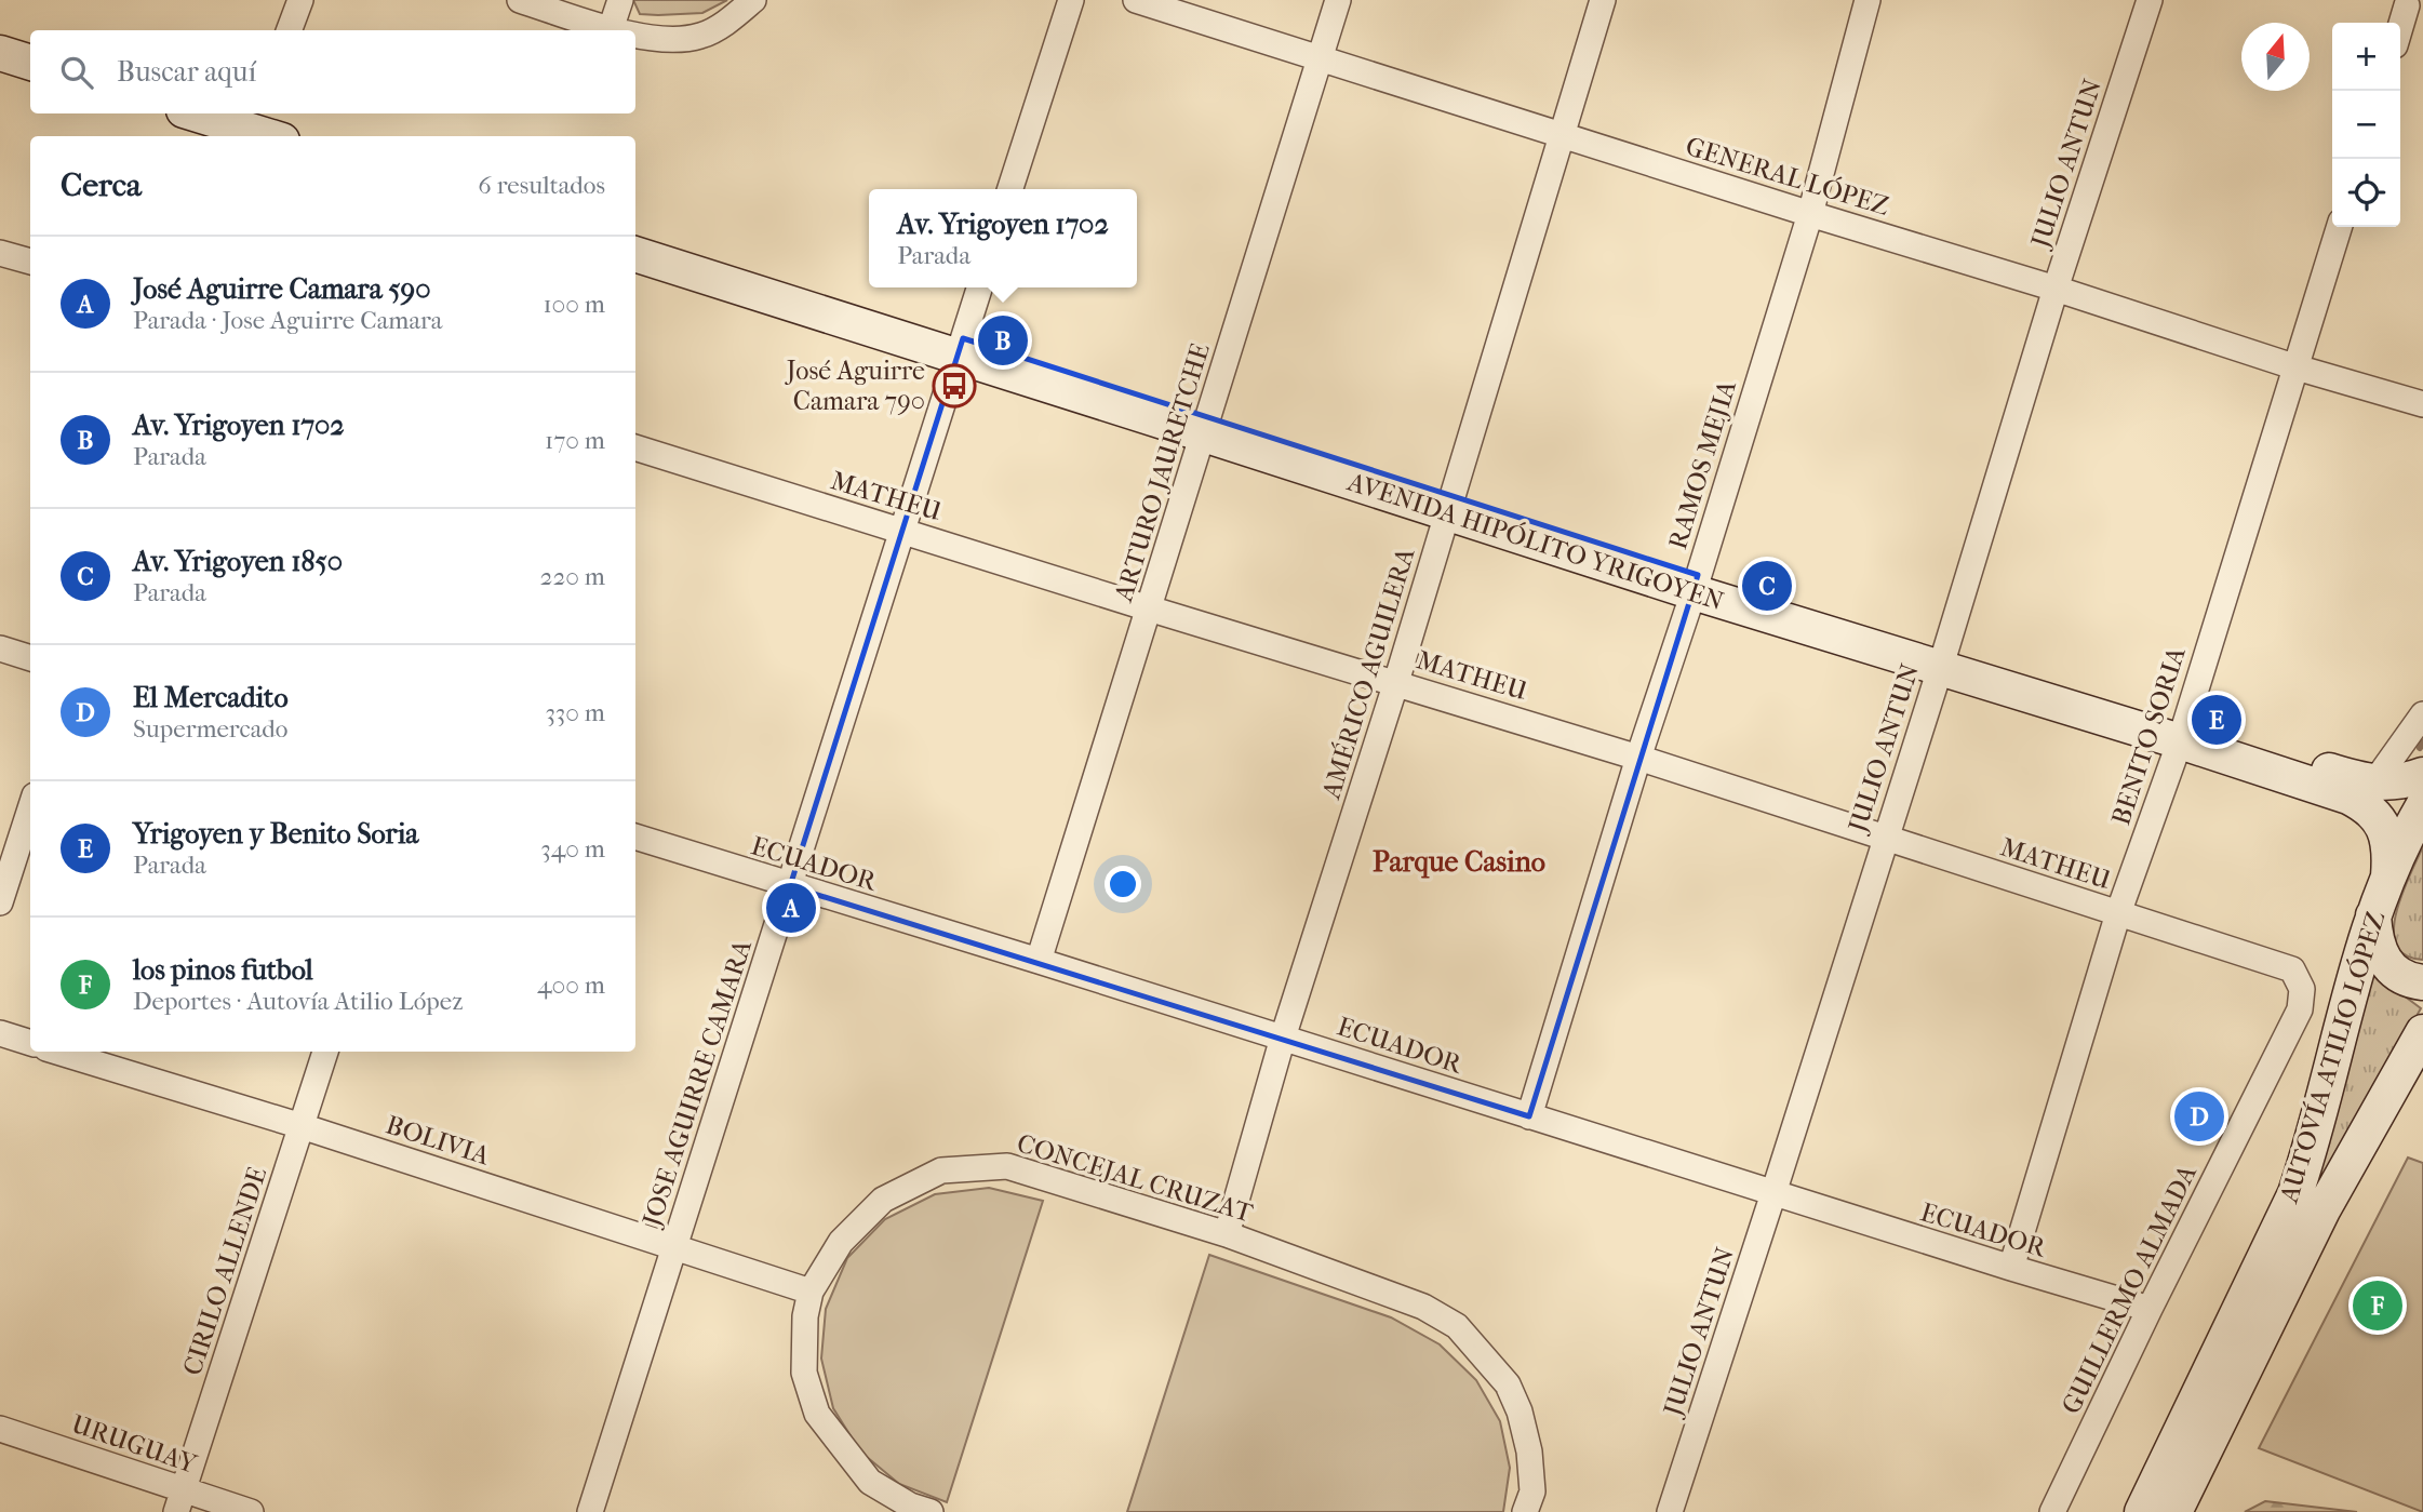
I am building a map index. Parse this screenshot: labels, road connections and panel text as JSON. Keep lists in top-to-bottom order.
{
  "streets": {
    "main road": ["AVENIDA HIPÓLITO YRIGOYEN", "AUTOVÍA ATILIO LÓPEZ"],
    "street": [
      "JULIO ANTUN",
      "GENERAL LÓPEZ",
      "RAMOS MEJIA",
      "ARTURO JAURETCHE",
      "MATHEU",
      "AMÉRICO AGUILERA",
      "BENITO SORIA",
      "ECUADOR",
      "JOSE AGUIRRE CAMARA",
      "BOLIVIA",
      "CONCEJAL CRUZAT",
      "CIRILO ALLENDE",
      "GUILLERMO ALMADA",
      "URUGUAY"
    ]
  },
  "crossings": [
    ["JULIO ANTUN", "GENERAL LÓPEZ"],
    ["JULIO ANTUN", "MATHEU"],
    ["JULIO ANTUN", "AVENIDA HIPÓLITO YRIGOYEN"],
    ["JULIO ANTUN", "ECUADOR"],
    ["GENERAL LÓPEZ", "RAMOS MEJIA"],
    ["GENERAL LÓPEZ", "ARTURO JAURETCHE"],
    ["GENERAL LÓPEZ", "AMÉRICO AGUILERA"],
    ["GENERAL LÓPEZ", "BENITO SORIA"],
    ["RAMOS MEJIA", "MATHEU"],
    ["RAMOS MEJIA", "AVENIDA HIPÓLITO YRIGOYEN"],
    ["RAMOS MEJIA", "ECUADOR"],
    ["ARTURO JAURETCHE", "MATHEU"],
    ["ARTURO JAURETCHE", "AVENIDA HIPÓLITO YRIGOYEN"],
    ["ARTURO JAURETCHE", "ECUADOR"],
    ["MATHEU", "AMÉRICO AGUILERA"],
    ["MATHEU", "BENITO SORIA"],
    ["MATHEU", "JOSE AGUIRRE CAMARA"],
    ["MATHEU", "GUILLERMO ALMADA"],
    ["AVENIDA HIPÓLITO YRIGOYEN", "AMÉRICO AGUILERA"],
    ["AVENIDA HIPÓLITO YRIGOYEN", "BENITO SORIA"],
    ["AVENIDA HIPÓLITO YRIGOYEN", "AUTOVÍA ATILIO LÓPEZ"],
    ["AVENIDA HIPÓLITO YRIGOYEN", "JOSE AGUIRRE CAMARA"],
    ["AMÉRICO AGUILERA", "ECUADOR"],
    ["AMÉRICO AGUILERA", "CONCEJAL CRUZAT"],
    ["BENITO SORIA", "ECUADOR"],
    ["ECUADOR", "JOSE AGUIRRE CAMARA"],
    ["ECUADOR", "GUILLERMO ALMADA"],
    ["JOSE AGUIRRE CAMARA", "BOLIVIA"],
    ["BOLIVIA", "CONCEJAL CRUZAT"],
    ["BOLIVIA", "CIRILO ALLENDE"],
    ["CIRILO ALLENDE", "URUGUAY"]
  ],
  "districts": ["Parque Casino"],
  "places": {
    "bus stop": ["José Aguirre Camara 790"]
  },
  "north": "top",
  "page": {
    "map_buttons": ["+", "−"],
    "search": "Buscar aquí",
    "heading": ["Cerca", "6 resultados"],
    "popup": ["Av. Yrigoyen 1702", "Parada"],
    "list": [
      {
        "mark": "A",
        "name": "José Aguirre Camara 590",
        "note": "Parada · Jose Aguirre Camara",
        "value": "100 m"
      },
      {
        "mark": "B",
        "name": "Av. Yrigoyen 1702",
        "note": "Parada",
        "value": "170 m"
      },
      {
        "mark": "C",
        "name": "Av. Yrigoyen 1850",
        "note": "Parada",
        "value": "220 m"
      },
      {
        "mark": "D",
        "name": "El Mercadito",
        "note": "Supermercado",
        "value": "330 m"
      },
      {
        "mark": "E",
        "name": "Yrigoyen y Benito Soria",
        "note": "Parada",
        "value": "340 m"
      },
      {
        "mark": "F",
        "name": "los pinos futbol",
        "note": "Deportes · Autovía Atilio López",
        "value": "400 m"
      }
    ],
    "pins": [
      "B",
      "C",
      "E",
      "A",
      "D",
      "F"
    ]
  }
}
